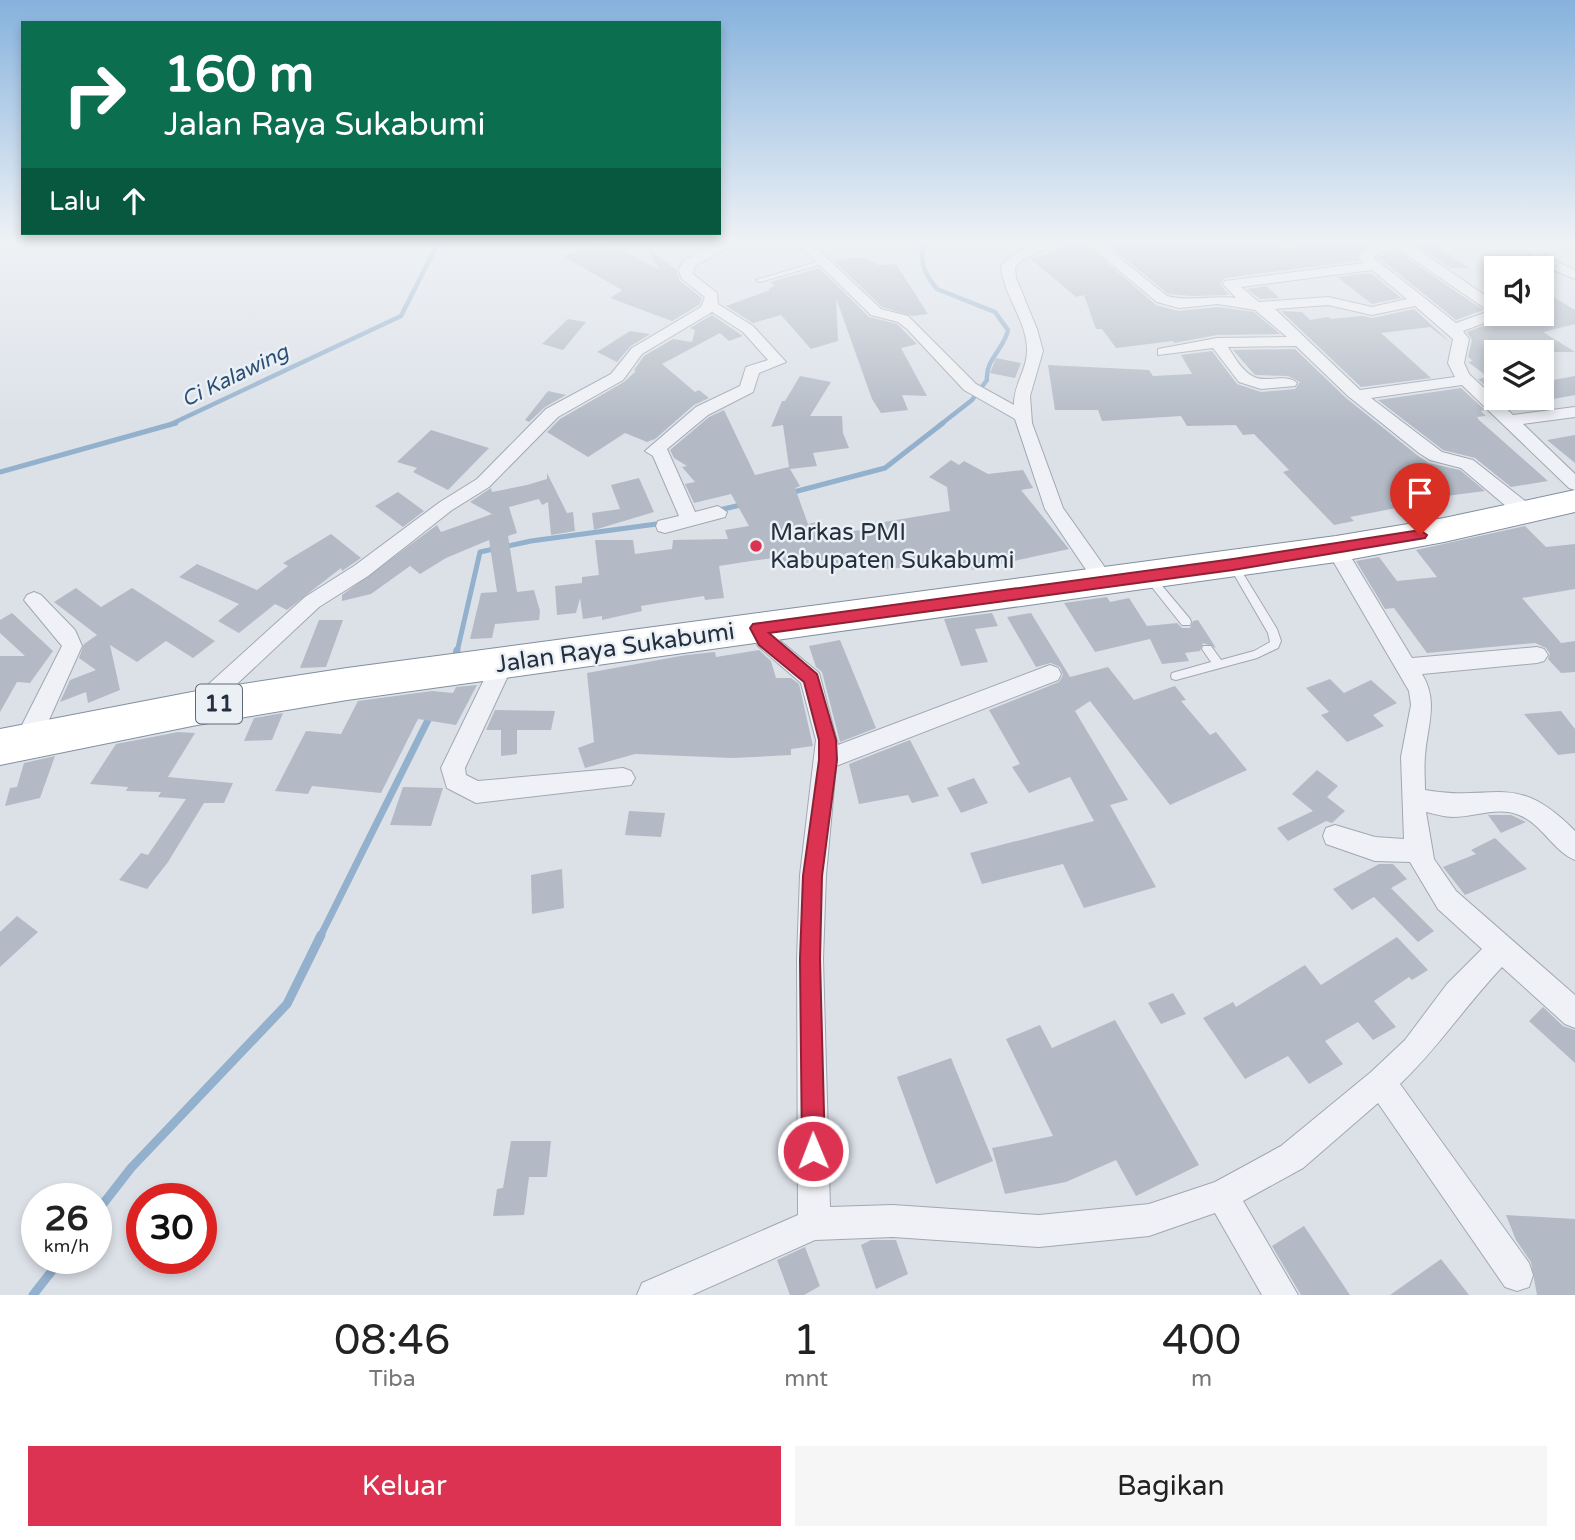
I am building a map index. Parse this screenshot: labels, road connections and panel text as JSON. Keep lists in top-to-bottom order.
{
  "streets": {
    "highway": ["Jalan Raya Sukabumi", "11"]
  },
  "crossings": [
    ["Jalan Raya Sukabumi", "11"]
  ],
  "water": ["Ci Kalawing"],
  "places": ["Markas PMI Kabupaten Sukabumi"],
  "page": {
    "turn": ["160 m", "Jalan Raya Sukabumi"],
    "then": "Lalu",
    "speed": "26 km/h",
    "limit": "30",
    "eta": [
      "08:46",
      "Tiba",
      "1",
      "mnt",
      "400",
      "m"
    ],
    "buttons": ["Keluar", "Bagikan"]
  }
}
